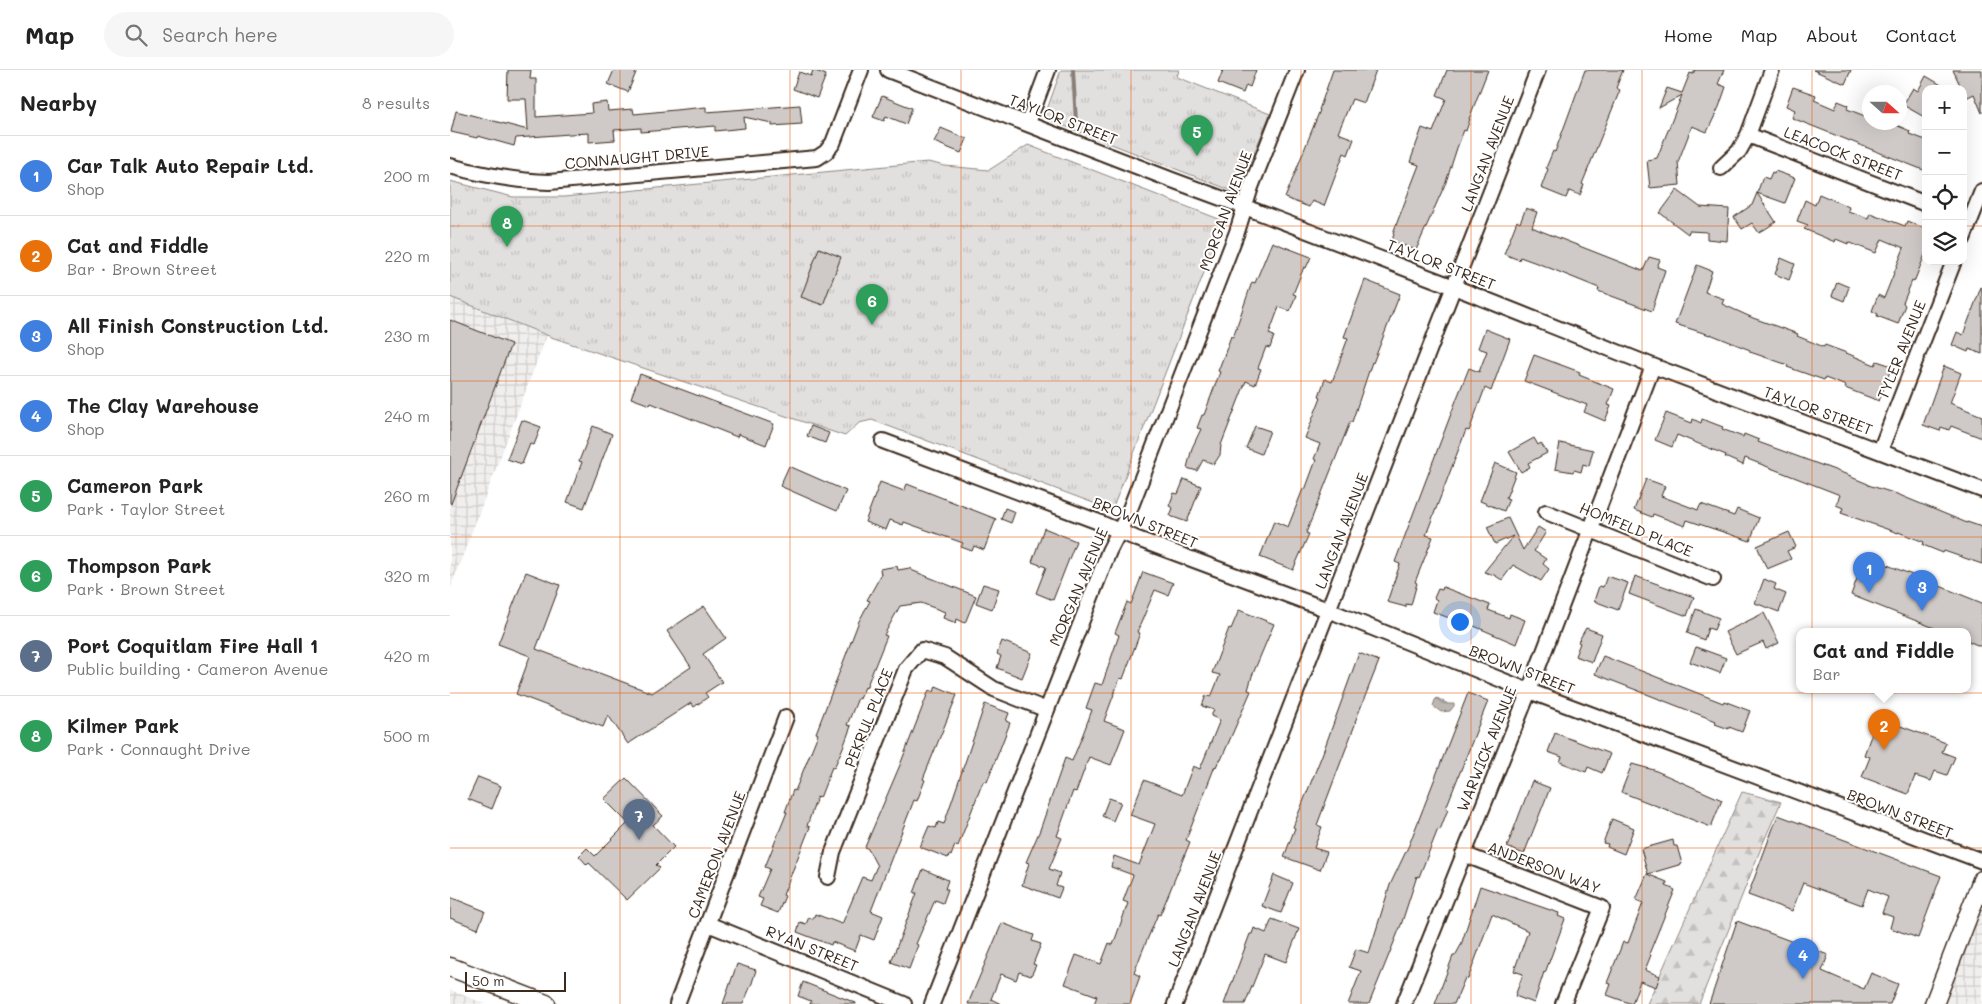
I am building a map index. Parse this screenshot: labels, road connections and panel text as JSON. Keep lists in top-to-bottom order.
{
  "streets": {
    "street": [
      "TAYLOR STREET",
      "LANGAN AVENUE",
      "LEACOCK STREET",
      "CONNAUGHT DRIVE",
      "MORGAN AVENUE",
      "TYLER AVENUE",
      "BROWN STREET",
      "HOMFELD PLACE",
      "PEKRUL PLACE",
      "WARWICK AVENUE",
      "CAMERON AVENUE",
      "ANDERSON WAY",
      "RYAN STREET"
    ]
  },
  "crossings": [
    ["TAYLOR STREET", "LANGAN AVENUE"],
    ["TAYLOR STREET", "MORGAN AVENUE"],
    ["TAYLOR STREET", "TYLER AVENUE"],
    ["TAYLOR STREET", "WARWICK AVENUE"],
    ["LANGAN AVENUE", "BROWN STREET"],
    ["MORGAN AVENUE", "BROWN STREET"],
    ["MORGAN AVENUE", "PEKRUL PLACE"],
    ["BROWN STREET", "WARWICK AVENUE"],
    ["HOMFELD PLACE", "WARWICK AVENUE"],
    ["WARWICK AVENUE", "ANDERSON WAY"],
    ["CAMERON AVENUE", "RYAN STREET"]
  ],
  "scale_bar": "50 m",
  "north": "right",
  "page": {
    "header": "Map",
    "search": "Search here",
    "nav": [
      "Home",
      "Map",
      "About",
      "Contact"
    ],
    "heading": ["Nearby", "8 results"],
    "map_buttons": ["+", "−"],
    "pins": [
      "5",
      "8",
      "6",
      "1",
      "3",
      "2",
      "7",
      "4"
    ],
    "list": [
      {
        "mark": "1",
        "name": "Car Talk Auto Repair Ltd.",
        "note": "Shop",
        "value": "200 m"
      },
      {
        "mark": "2",
        "name": "Cat and Fiddle",
        "note": "Bar · Brown Street",
        "value": "220 m"
      },
      {
        "mark": "3",
        "name": "All Finish Construction Ltd.",
        "note": "Shop",
        "value": "230 m"
      },
      {
        "mark": "4",
        "name": "The Clay Warehouse",
        "note": "Shop",
        "value": "240 m"
      },
      {
        "mark": "5",
        "name": "Cameron Park",
        "note": "Park · Taylor Street",
        "value": "260 m"
      },
      {
        "mark": "6",
        "name": "Thompson Park",
        "note": "Park · Brown Street",
        "value": "320 m"
      },
      {
        "mark": "7",
        "name": "Port Coquitlam Fire Hall 1",
        "note": "Public building · Cameron Avenue",
        "value": "420 m"
      },
      {
        "mark": "8",
        "name": "Kilmer Park",
        "note": "Park · Connaught Drive",
        "value": "500 m"
      }
    ],
    "popup": ["Cat and Fiddle", "Bar"],
    "scale": "50 m"
  }
}
